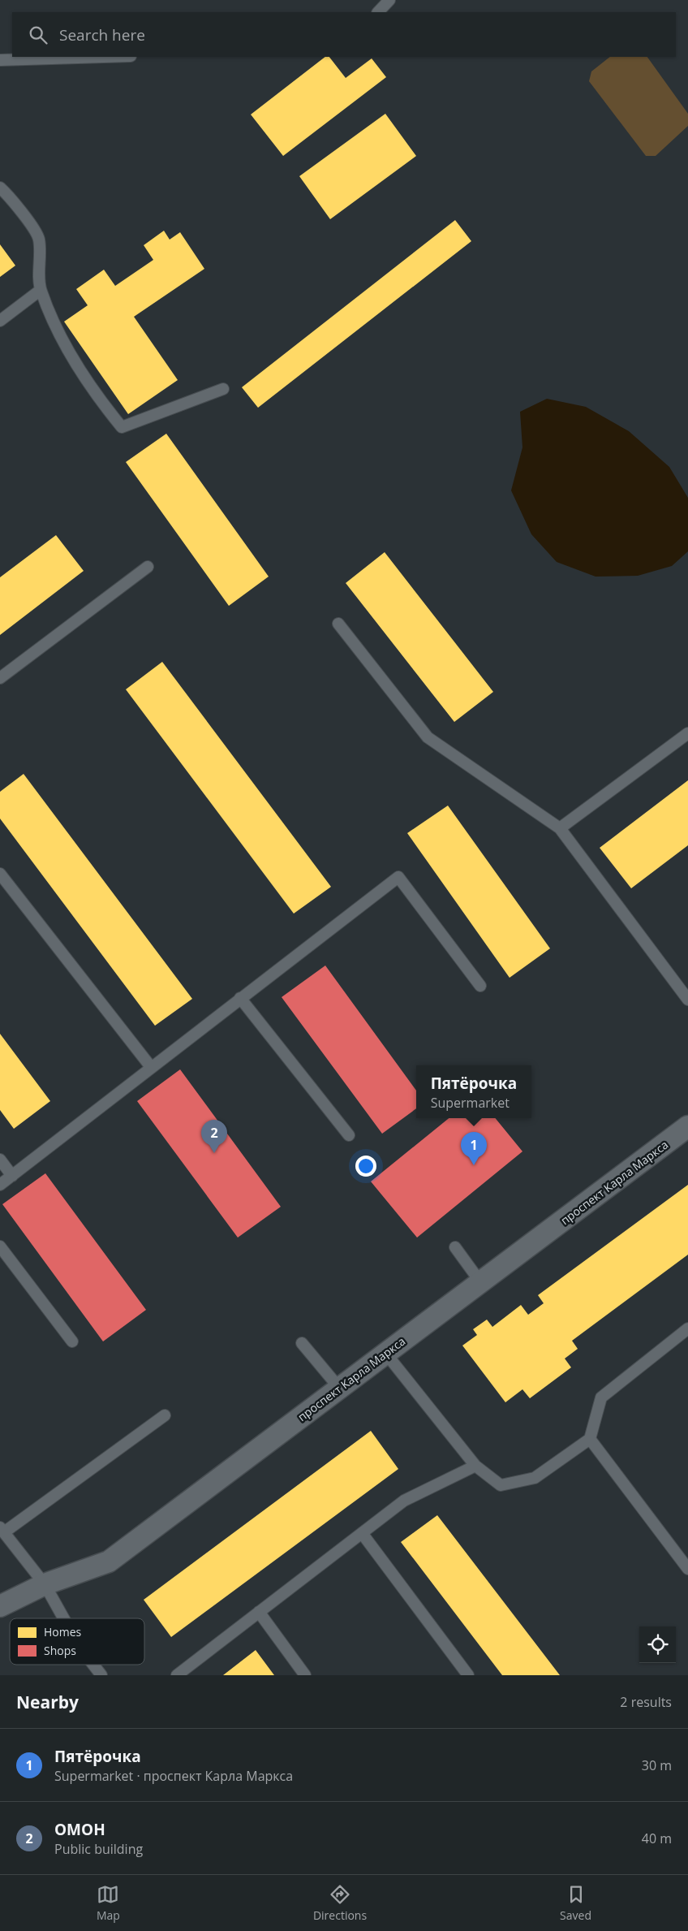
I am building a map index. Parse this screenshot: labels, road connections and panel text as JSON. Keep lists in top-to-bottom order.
{
  "streets": {
    "street": ["проспект Карла Маркса"]
  },
  "legend": ["Homes", "Shops"],
  "page": {
    "search": "Search here",
    "popup": ["Пятёрочка", "Supermarket"],
    "pins": ["2", "1"],
    "heading": ["Nearby", "2 results"],
    "list": [
      {
        "mark": "1",
        "name": "Пятёрочка",
        "note": "Supermarket · проспект Карла Маркса",
        "value": "30 m"
      },
      {
        "mark": "2",
        "name": "ОМОН",
        "note": "Public building",
        "value": "40 m"
      }
    ],
    "nav": ["Map", "Directions", "Saved"]
  }
}
